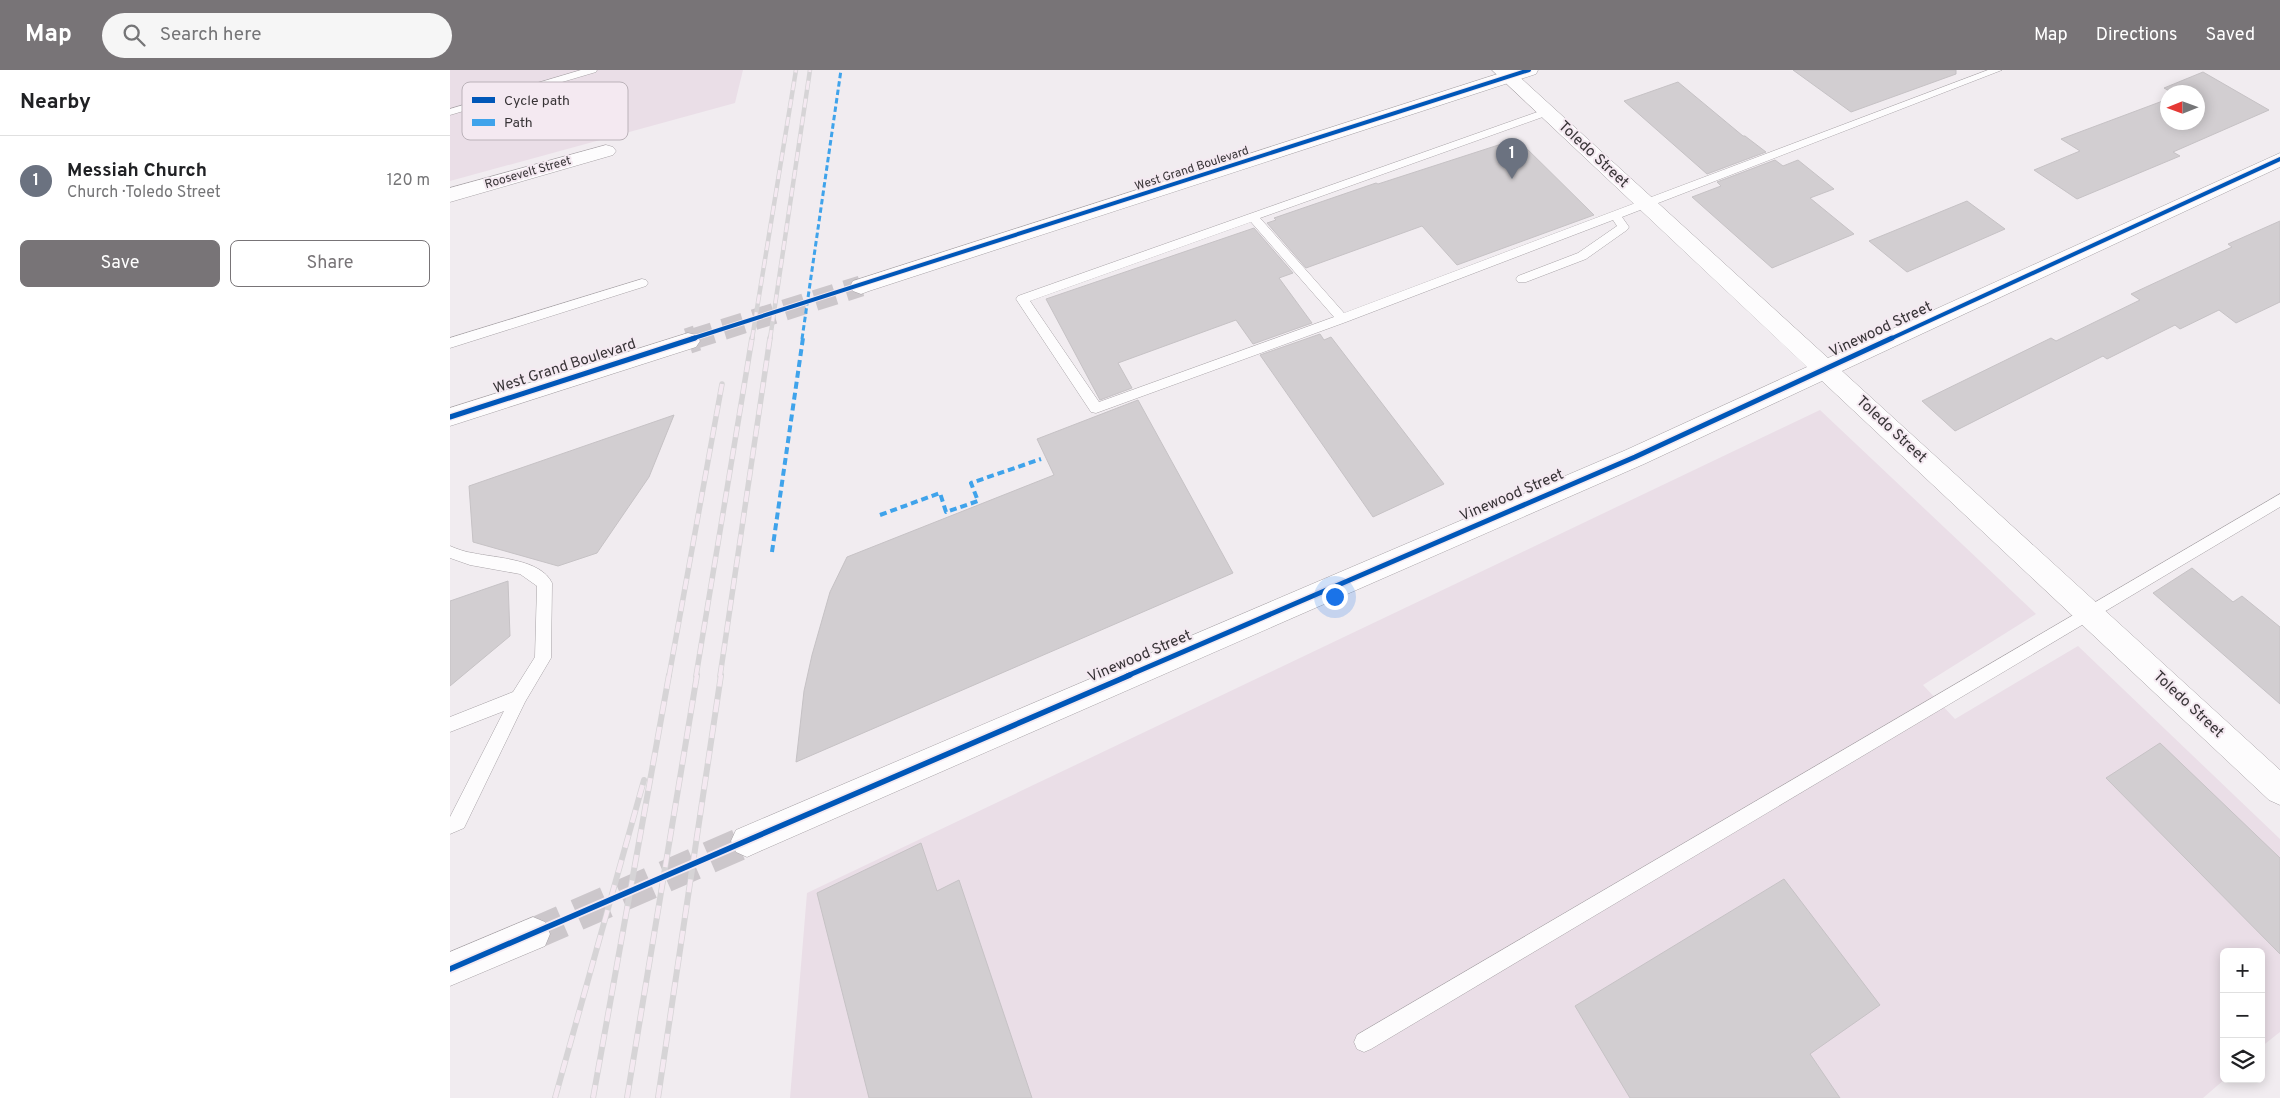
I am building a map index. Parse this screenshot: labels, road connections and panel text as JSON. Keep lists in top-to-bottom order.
{
  "streets": {
    "street": [
      "Toledo Street",
      "West Grand Boulevard",
      "Roosevelt Street",
      "Vinewood Street"
    ]
  },
  "crossings": [
    ["Toledo Street", "West Grand Boulevard"],
    ["Toledo Street", "Vinewood Street"]
  ],
  "legend": ["Cycle path", "Path"],
  "north": "left",
  "page": {
    "header": "Map",
    "search": "Search here",
    "nav": ["Map", "Directions", "Saved"],
    "heading": "Nearby",
    "list": [
      {
        "mark": "1",
        "name": "Messiah Church",
        "note": "Church · Toledo Street",
        "value": "120 m"
      }
    ],
    "pins": "1",
    "buttons": ["Save", "Share"],
    "map_buttons": ["+", "−"]
  }
}
